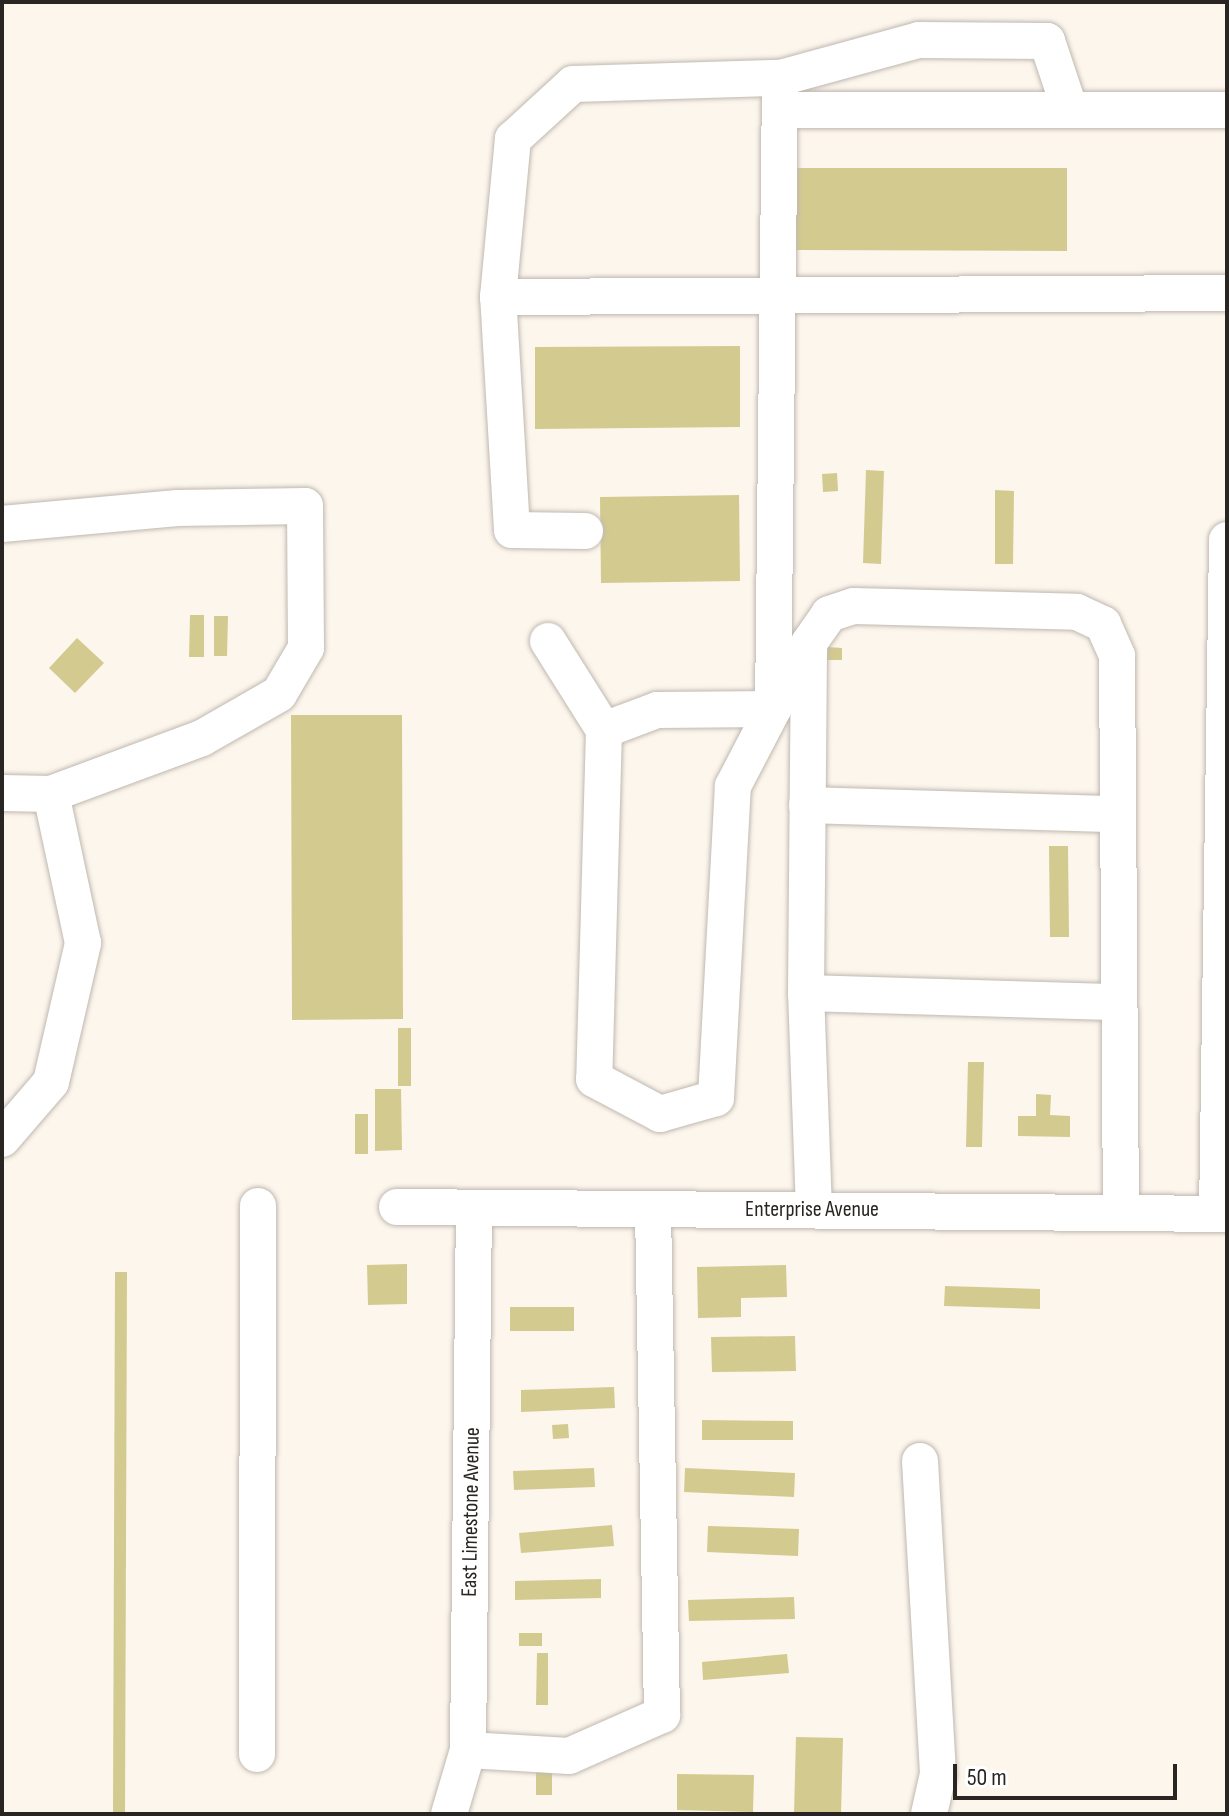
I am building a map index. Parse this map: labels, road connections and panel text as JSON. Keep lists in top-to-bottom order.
{
  "streets": {
    "street": ["Enterprise Avenue", "East Limestone Avenue"]
  },
  "crossings": [
    ["Enterprise Avenue", "East Limestone Avenue"]
  ],
  "scale_bar": "50 m"
}
